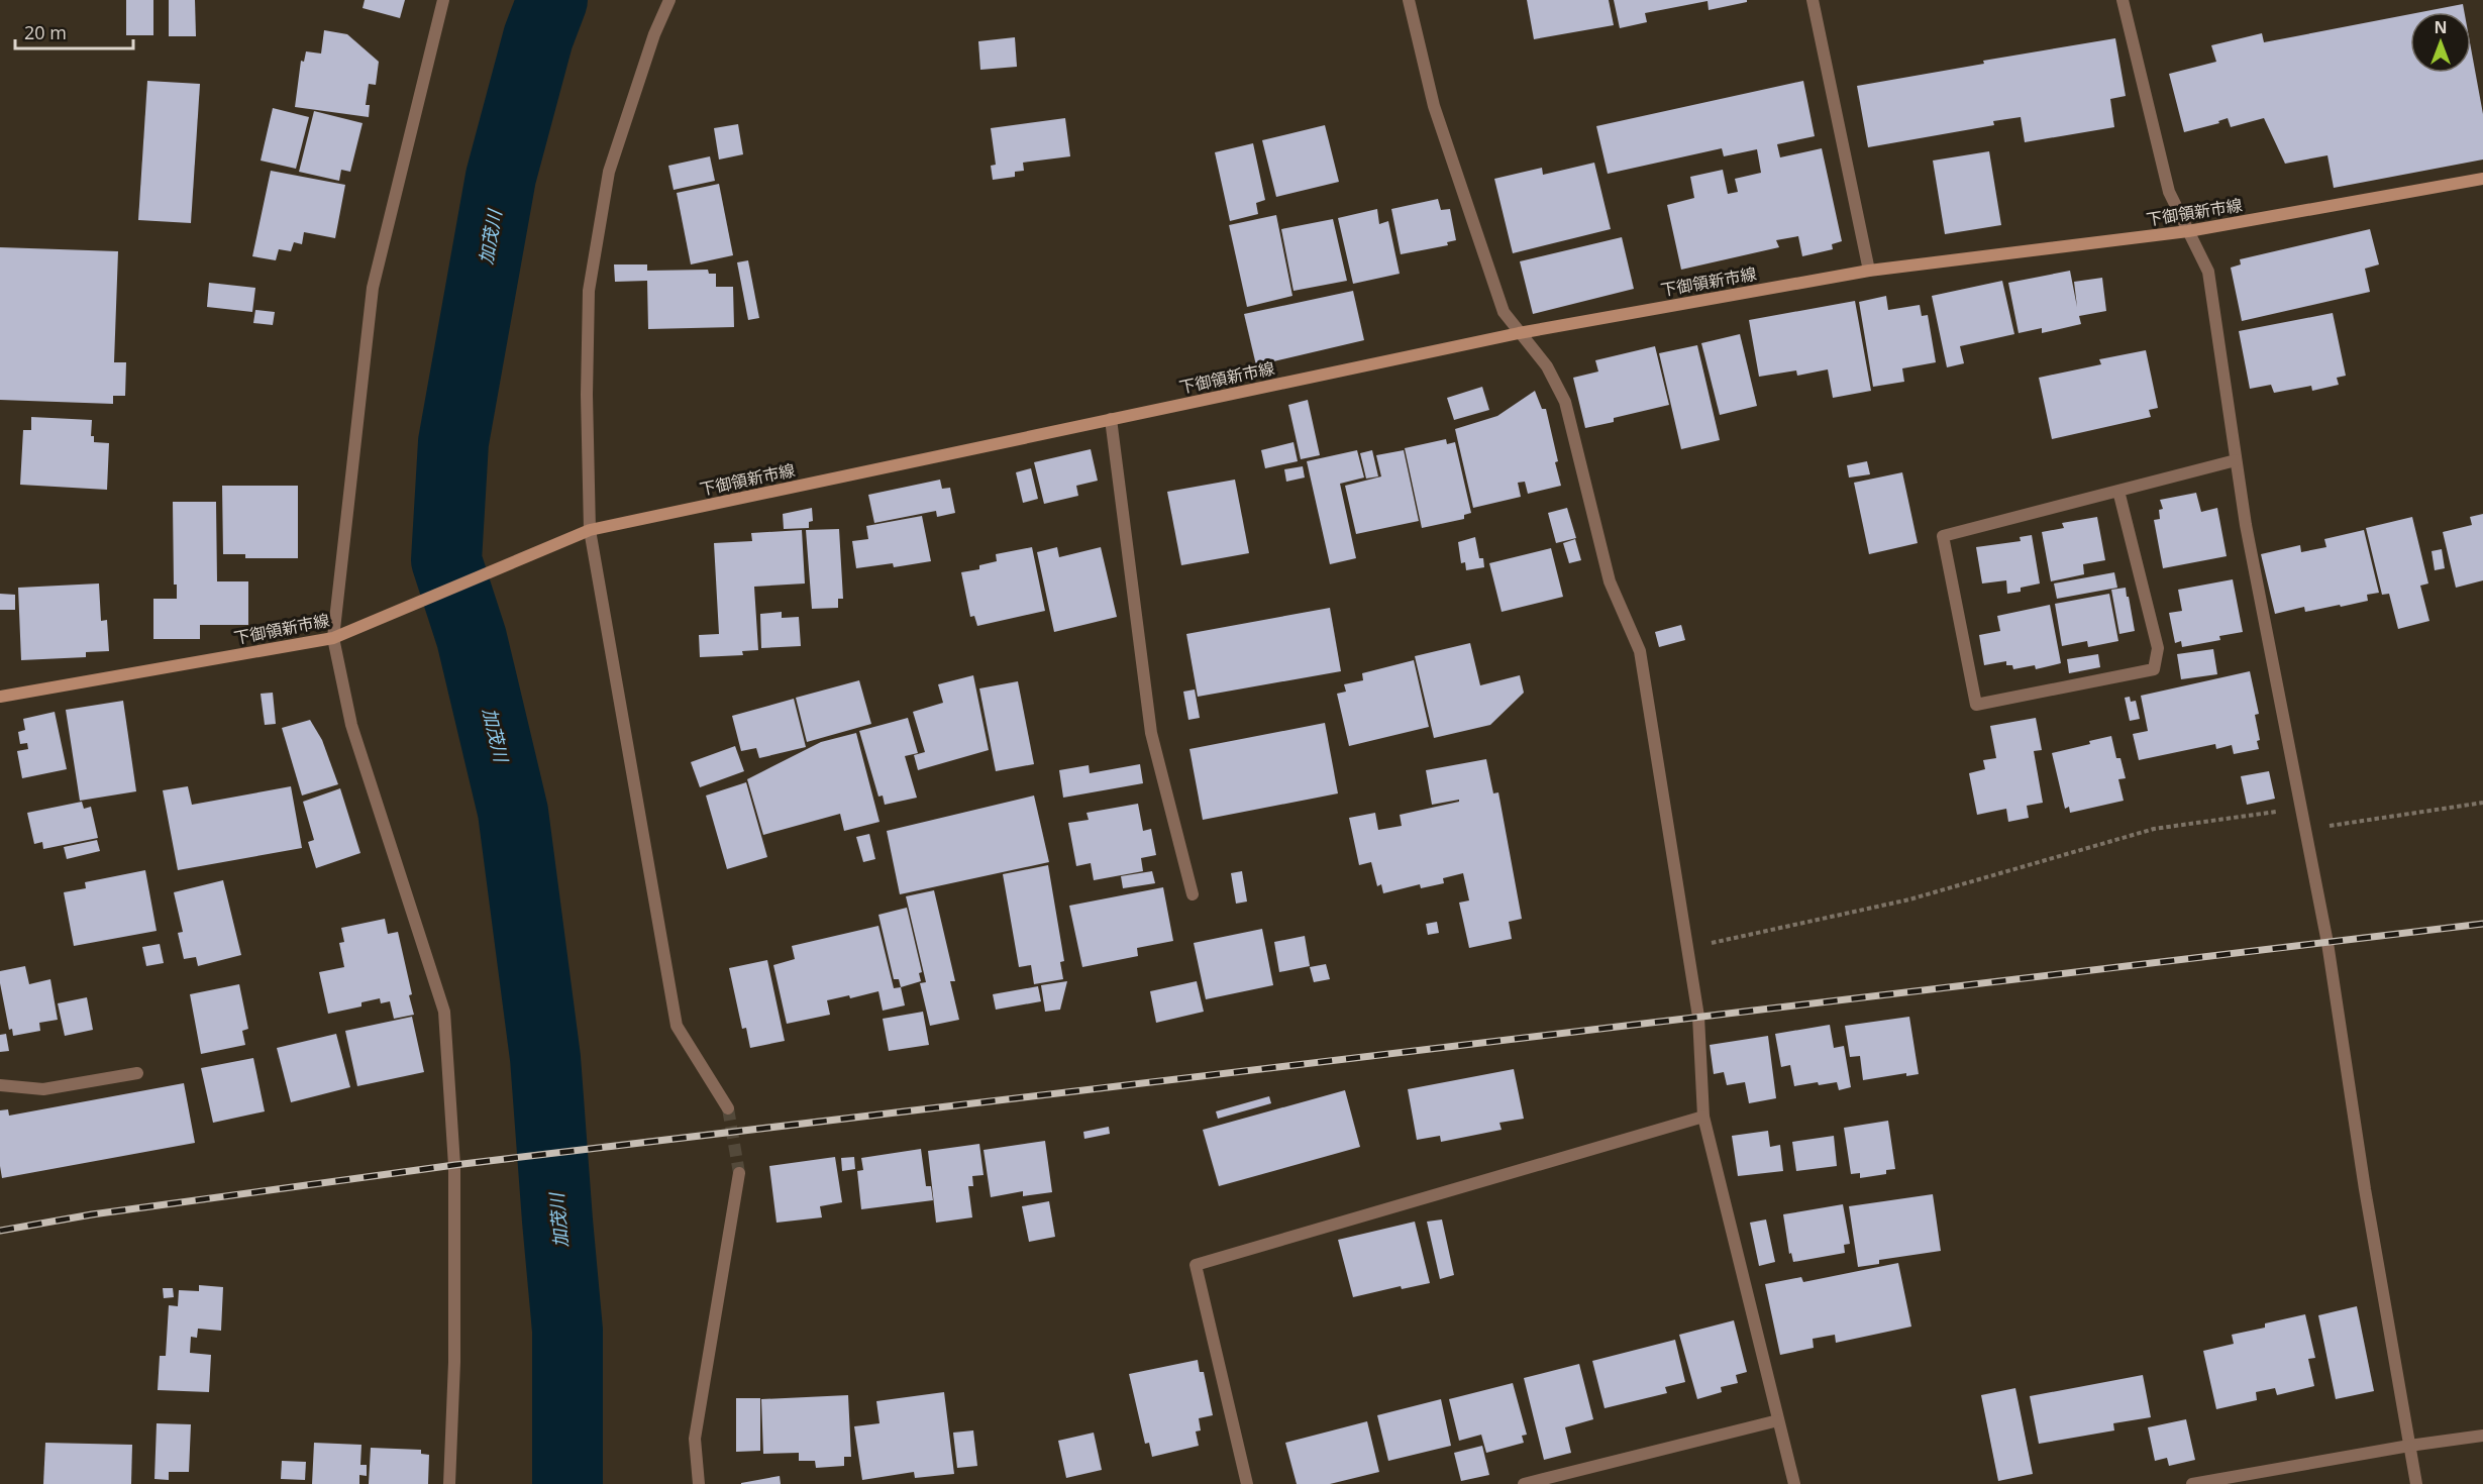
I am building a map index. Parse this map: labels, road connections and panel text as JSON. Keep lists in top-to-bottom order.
{
  "streets": {
    "main road": ["下御領新市線"]
  },
  "water": ["加茂川"],
  "scale_bar": "20 m",
  "north": "top"
}
